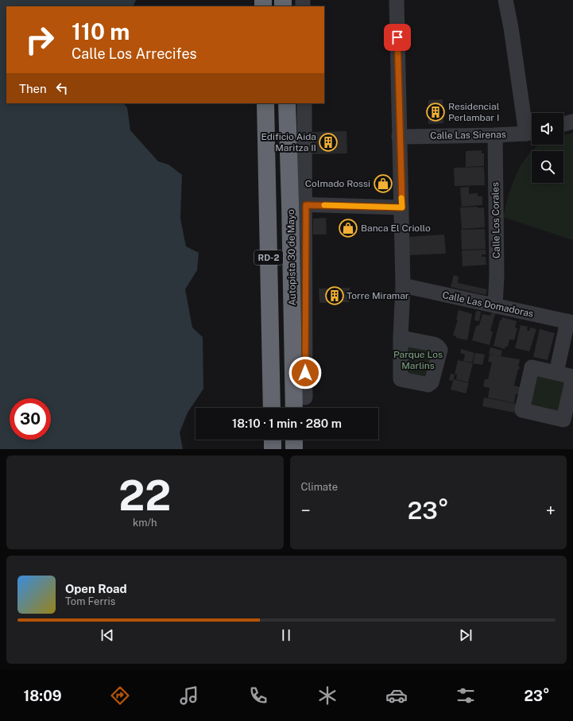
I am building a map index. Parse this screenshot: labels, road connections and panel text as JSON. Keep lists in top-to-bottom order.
{
  "streets": {
    "highway": ["RD-2", "Autopista 30 de Mayo"],
    "street": ["Calle Las Sirenas", "Calle Los Corales", "Calle Las Domadoras"]
  },
  "crossings": [
    ["Calle Las Sirenas", "Calle Los Corales"],
    ["Calle Los Corales", "Calle Las Domadoras"]
  ],
  "parks": ["Parque Los Marlins"],
  "places": {
    "building": ["Residencial Perlambar I", "Edificio Aida Maritza II", "Torre Miramar"],
    "shop": ["Colmado Rossi", "Banca El Criollo"]
  },
  "page": {
    "turn": ["110 m", "Calle Los Arrecifes"],
    "then": "Then",
    "limit": "30",
    "trip": "18:10 · 1 min · 280 m",
    "tile": [
      ["22", "km/h"],
      "Climate"
    ],
    "heat": ["−", "23°", "+"],
    "song": ["Open Road", "Tom Ferris"],
    "tabs": ["18:09", "23°"]
  }
}
